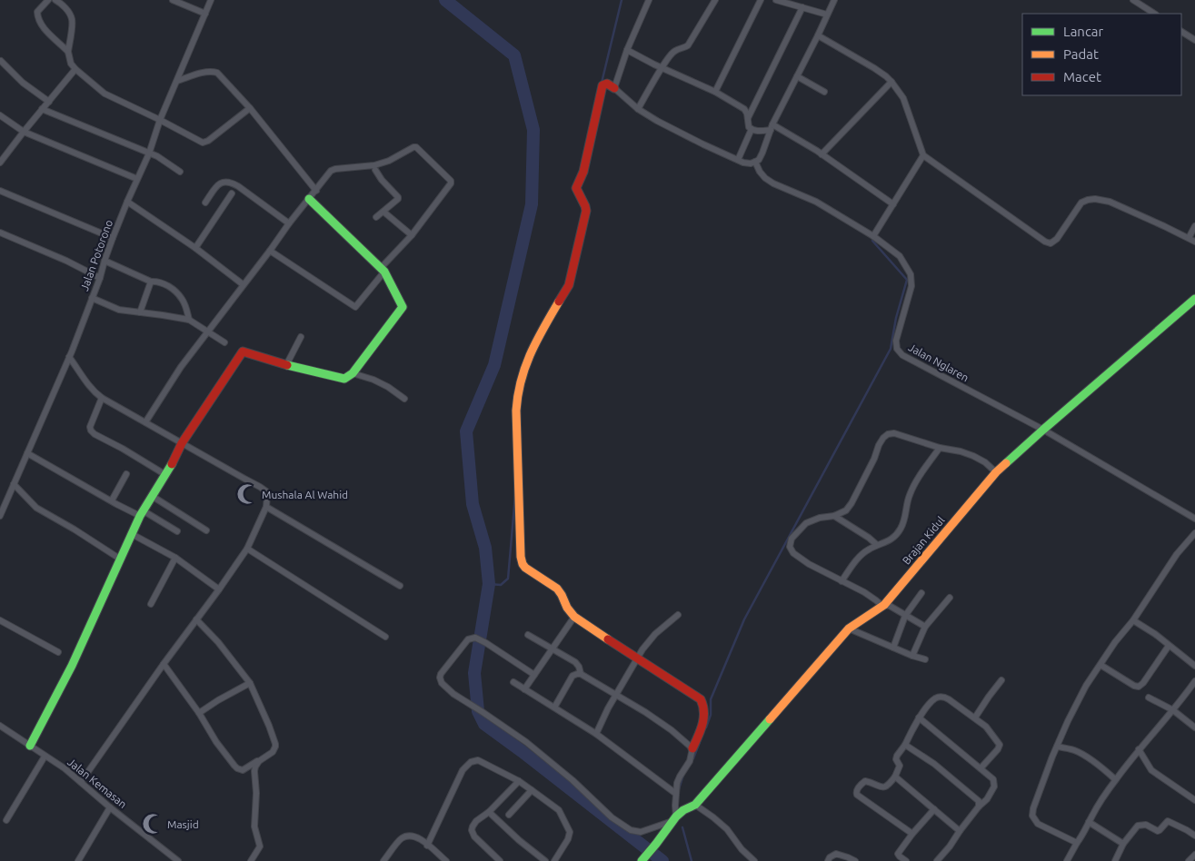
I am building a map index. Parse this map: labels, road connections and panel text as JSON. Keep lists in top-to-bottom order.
{
  "streets": {
    "street": [
      "Jalan Potorono",
      "Jalan Nglaren",
      "Brajan Kidul",
      "Jalan Kemasan"
    ]
  },
  "crossings": [
    ["Jalan Nglaren", "Brajan Kidul"]
  ],
  "places": {
    "mosque": ["Mushala Al Wahid", "Masjid"]
  },
  "legend": ["Lancar", "Padat", "Macet"]
}
